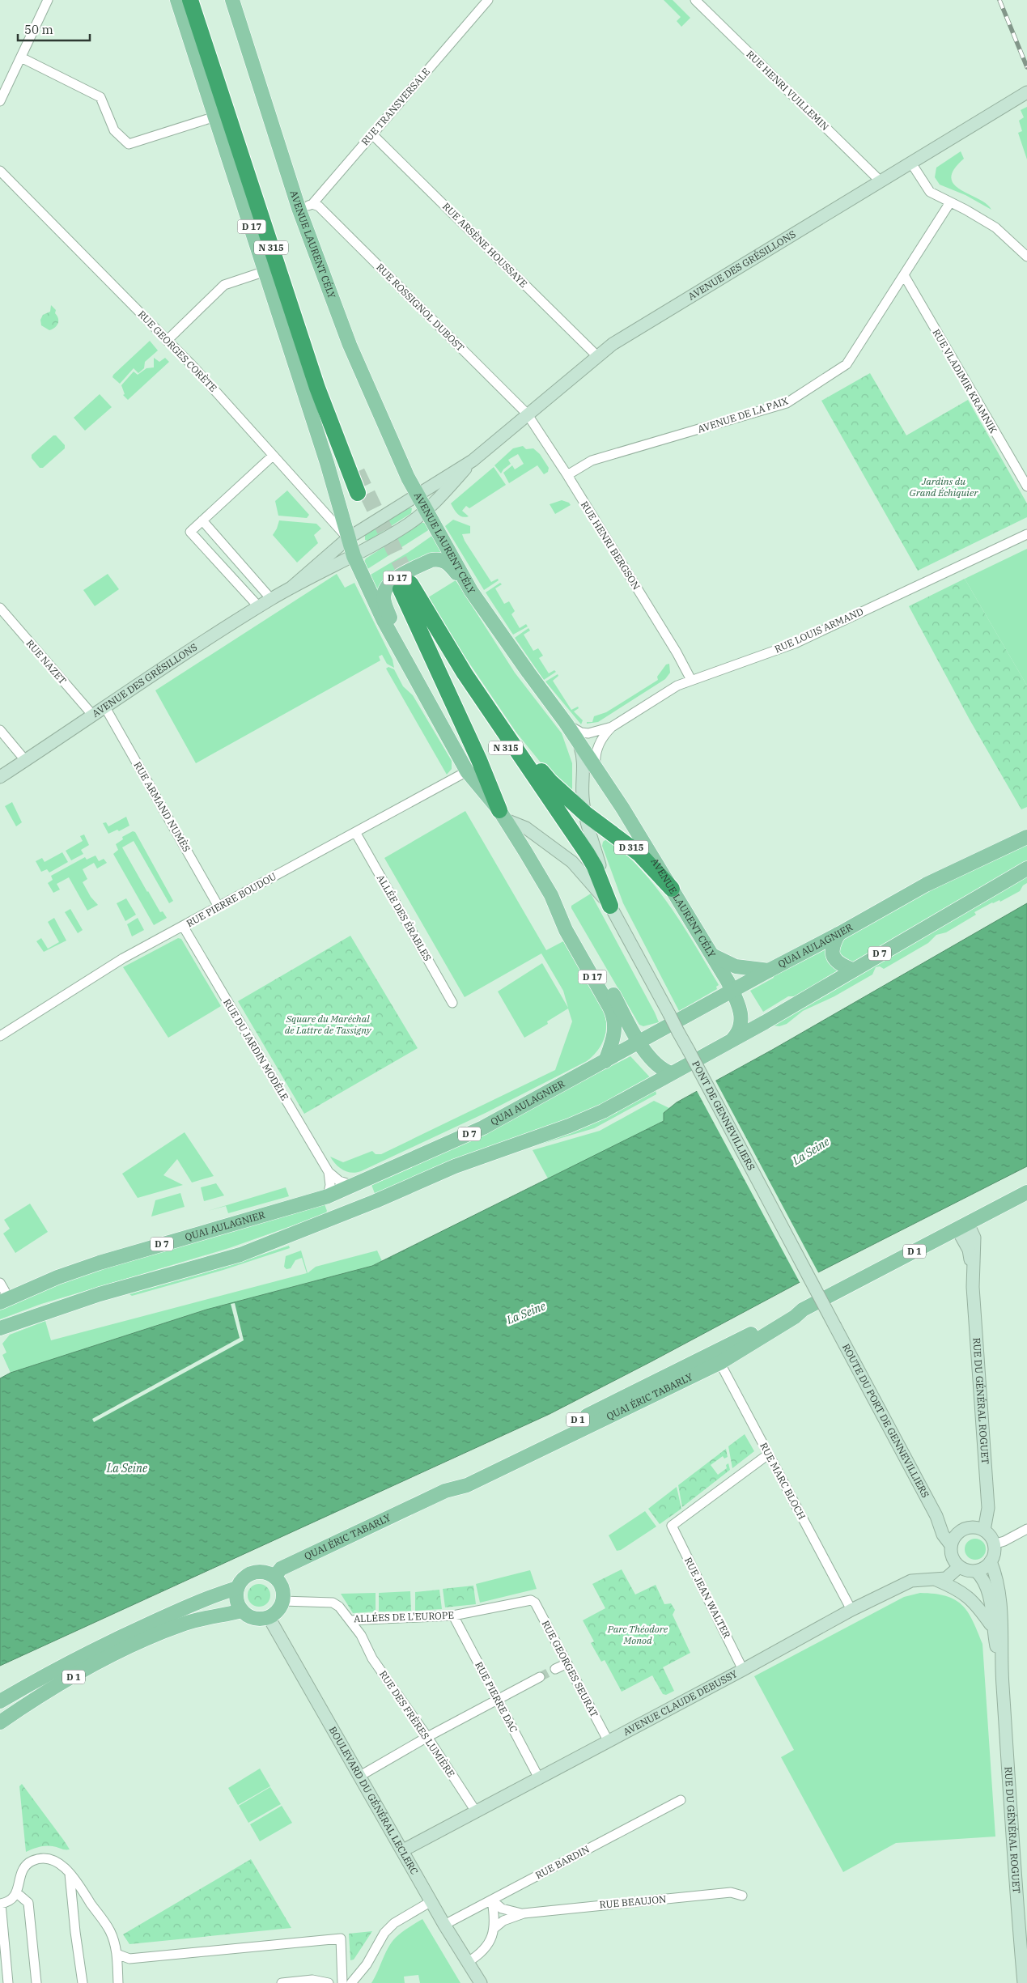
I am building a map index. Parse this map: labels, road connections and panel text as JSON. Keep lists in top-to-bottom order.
{
  "streets": {
    "highway": ["N 315", "D 315"],
    "main road": [
      "D 17",
      "AVENUE LAURENT CÉLY",
      "AVENUE DES GRÉSILLONS",
      "QUAI AULAGNIER",
      "D 7",
      "PONT DE GENNEVILLIERS",
      "D 1",
      "QUAI ÉRIC TABARLY",
      "RUE DU GÉNÉRAL ROGUET",
      "ROUTE DU PORT DE GENNEVILLIERS",
      "AVENUE CLAUDE DEBUSSY",
      "BOULEVARD DU GÉNÉRAL LECLERC"
    ],
    "street": [
      "RUE HENRI VUILLEMIN",
      "RUE TRANSVERSALE",
      "RUE ARSÈNE HOUSSAYE",
      "RUE ROSSIGNOL DUBOST",
      "RUE GEORGES CORÈTE",
      "RUE VLADIMIR KRAMNIK",
      "AVENUE DE LA PAIX",
      "RUE HENRI BERGSON",
      "RUE LOUIS ARMAND",
      "RUE NAZET",
      "RUE ARMAND NUMÈS",
      "RUE PIERRE BOUDOU",
      "ALLÉE DES ÉRABLES",
      "RUE DU JARDIN MODÈLE",
      "RUE MARC BLOCH",
      "RUE JEAN WALTER",
      "ALLÉES DE L'EUROPE",
      "RUE GEORGES SEURAT",
      "RUE PIERRE DAC",
      "RUE DES FRÈRES LUMIÈRE",
      "RUE BARDIN",
      "RUE BEAUJON"
    ]
  },
  "crossings": [
    ["RUE HENRI VUILLEMIN", "AVENUE DES GRÉSILLONS"],
    ["RUE TRANSVERSALE", "AVENUE LAURENT CÉLY"],
    ["RUE TRANSVERSALE", "RUE ARSÈNE HOUSSAYE"],
    ["RUE TRANSVERSALE", "RUE ROSSIGNOL DUBOST"],
    ["D 17", "AVENUE LAURENT CÉLY"],
    ["D 17", "N 315"],
    ["D 17", "AVENUE DES GRÉSILLONS"],
    ["D 17", "RUE GEORGES CORÈTE"],
    ["D 17", "D 315"],
    ["D 17", "RUE PIERRE BOUDOU"],
    ["D 17", "QUAI AULAGNIER"],
    ["D 17", "PONT DE GENNEVILLIERS"],
    ["AVENUE LAURENT CÉLY", "AVENUE DES GRÉSILLONS"],
    ["AVENUE LAURENT CÉLY", "RUE ROSSIGNOL DUBOST"],
    ["AVENUE LAURENT CÉLY", "RUE LOUIS ARMAND"],
    ["AVENUE LAURENT CÉLY", "D 315"],
    ["AVENUE LAURENT CÉLY", "QUAI AULAGNIER"],
    ["AVENUE LAURENT CÉLY", "D 7"],
    ["RUE ARSÈNE HOUSSAYE", "AVENUE DES GRÉSILLONS"],
    ["N 315", "PONT DE GENNEVILLIERS"],
    ["AVENUE DES GRÉSILLONS", "RUE ROSSIGNOL DUBOST"],
    ["AVENUE DES GRÉSILLONS", "RUE GEORGES CORÈTE"],
    ["AVENUE DES GRÉSILLONS", "RUE HENRI BERGSON"],
    ["AVENUE DES GRÉSILLONS", "RUE NAZET"],
    ["AVENUE DES GRÉSILLONS", "RUE ARMAND NUMÈS"],
    ["RUE ROSSIGNOL DUBOST", "RUE HENRI BERGSON"],
    ["RUE VLADIMIR KRAMNIK", "AVENUE DE LA PAIX"],
    ["AVENUE DE LA PAIX", "RUE HENRI BERGSON"],
    ["RUE HENRI BERGSON", "RUE LOUIS ARMAND"],
    ["RUE ARMAND NUMÈS", "RUE PIERRE BOUDOU"],
    ["RUE PIERRE BOUDOU", "ALLÉE DES ÉRABLES"],
    ["RUE PIERRE BOUDOU", "RUE DU JARDIN MODÈLE"],
    ["QUAI AULAGNIER", "RUE DU JARDIN MODÈLE"],
    ["PONT DE GENNEVILLIERS", "ROUTE DU PORT DE GENNEVILLIERS"],
    ["D 1", "QUAI ÉRIC TABARLY"],
    ["D 1", "ALLÉES DE L'EUROPE"],
    ["D 1", "BOULEVARD DU GÉNÉRAL LECLERC"],
    ["QUAI ÉRIC TABARLY", "RUE DU GÉNÉRAL ROGUET"],
    ["QUAI ÉRIC TABARLY", "RUE MARC BLOCH"],
    ["QUAI ÉRIC TABARLY", "ALLÉES DE L'EUROPE"],
    ["QUAI ÉRIC TABARLY", "BOULEVARD DU GÉNÉRAL LECLERC"],
    ["RUE DU GÉNÉRAL ROGUET", "ROUTE DU PORT DE GENNEVILLIERS"],
    ["RUE DU GÉNÉRAL ROGUET", "AVENUE CLAUDE DEBUSSY"],
    ["ROUTE DU PORT DE GENNEVILLIERS", "AVENUE CLAUDE DEBUSSY"],
    ["RUE MARC BLOCH", "RUE JEAN WALTER"],
    ["RUE MARC BLOCH", "AVENUE CLAUDE DEBUSSY"],
    ["RUE JEAN WALTER", "AVENUE CLAUDE DEBUSSY"],
    ["ALLÉES DE L'EUROPE", "RUE GEORGES SEURAT"],
    ["ALLÉES DE L'EUROPE", "RUE PIERRE DAC"],
    ["ALLÉES DE L'EUROPE", "RUE DES FRÈRES LUMIÈRE"],
    ["ALLÉES DE L'EUROPE", "BOULEVARD DU GÉNÉRAL LECLERC"],
    ["RUE GEORGES SEURAT", "AVENUE CLAUDE DEBUSSY"],
    ["RUE PIERRE DAC", "AVENUE CLAUDE DEBUSSY"],
    ["AVENUE CLAUDE DEBUSSY", "RUE DES FRÈRES LUMIÈRE"],
    ["AVENUE CLAUDE DEBUSSY", "BOULEVARD DU GÉNÉRAL LECLERC"],
    ["BOULEVARD DU GÉNÉRAL LECLERC", "RUE BARDIN"],
    ["RUE BARDIN", "RUE BEAUJON"]
  ],
  "water": ["La Seine"],
  "parks": ["Jardins du Grand Échiquier", "Square du Maréchal de Lattre de Tassigny", "Parc Théodore Monod"],
  "scale_bar": "50 m"
}
